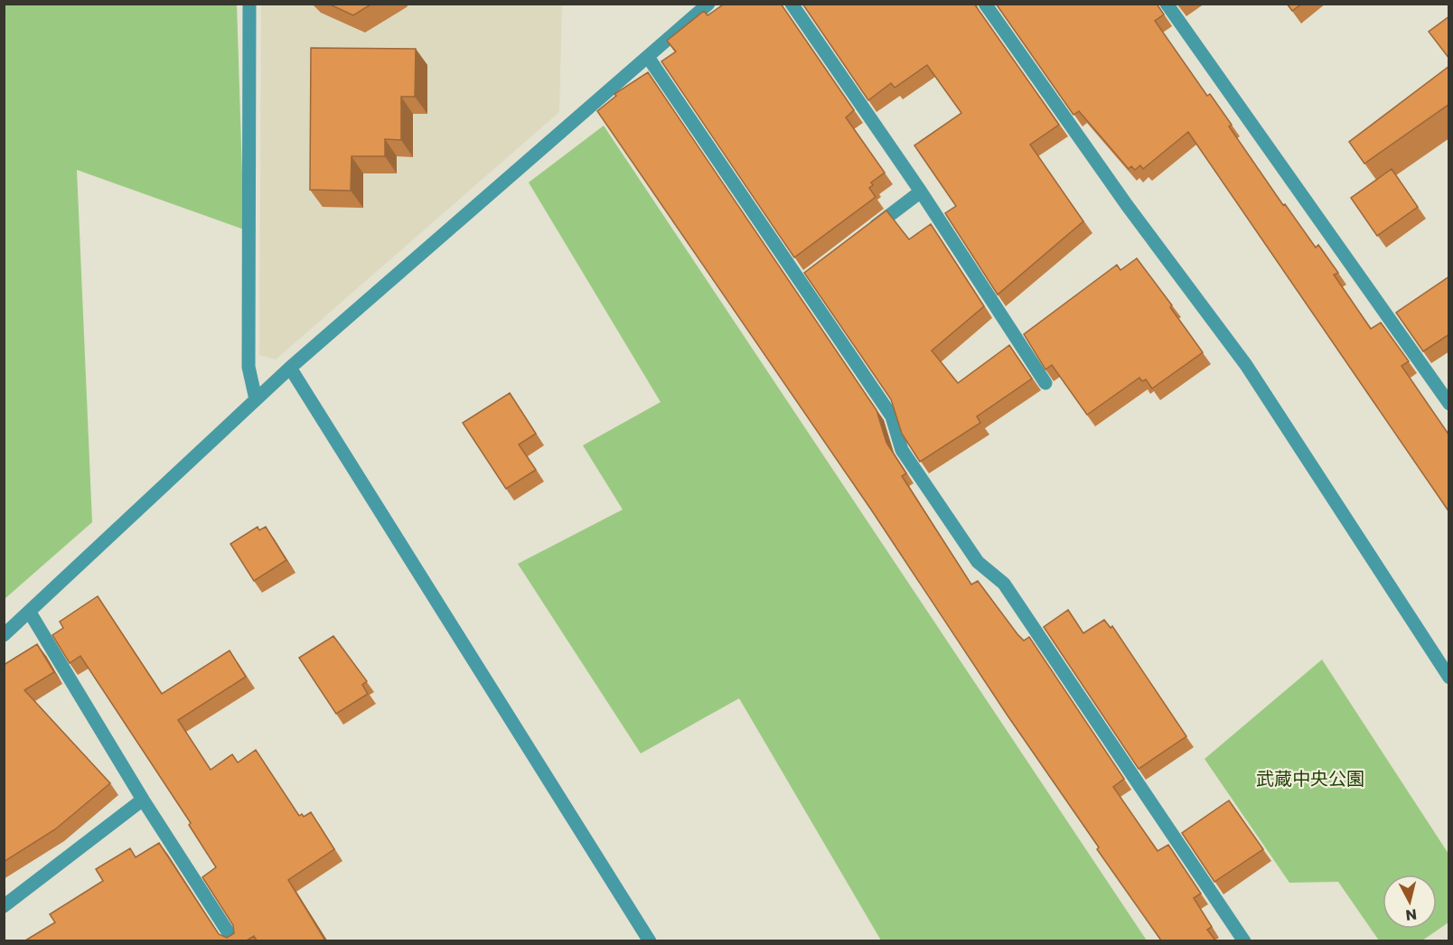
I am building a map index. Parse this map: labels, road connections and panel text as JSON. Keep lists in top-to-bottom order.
{
  "parks": ["武蔵中央公園"],
  "north": "bottom"
}
